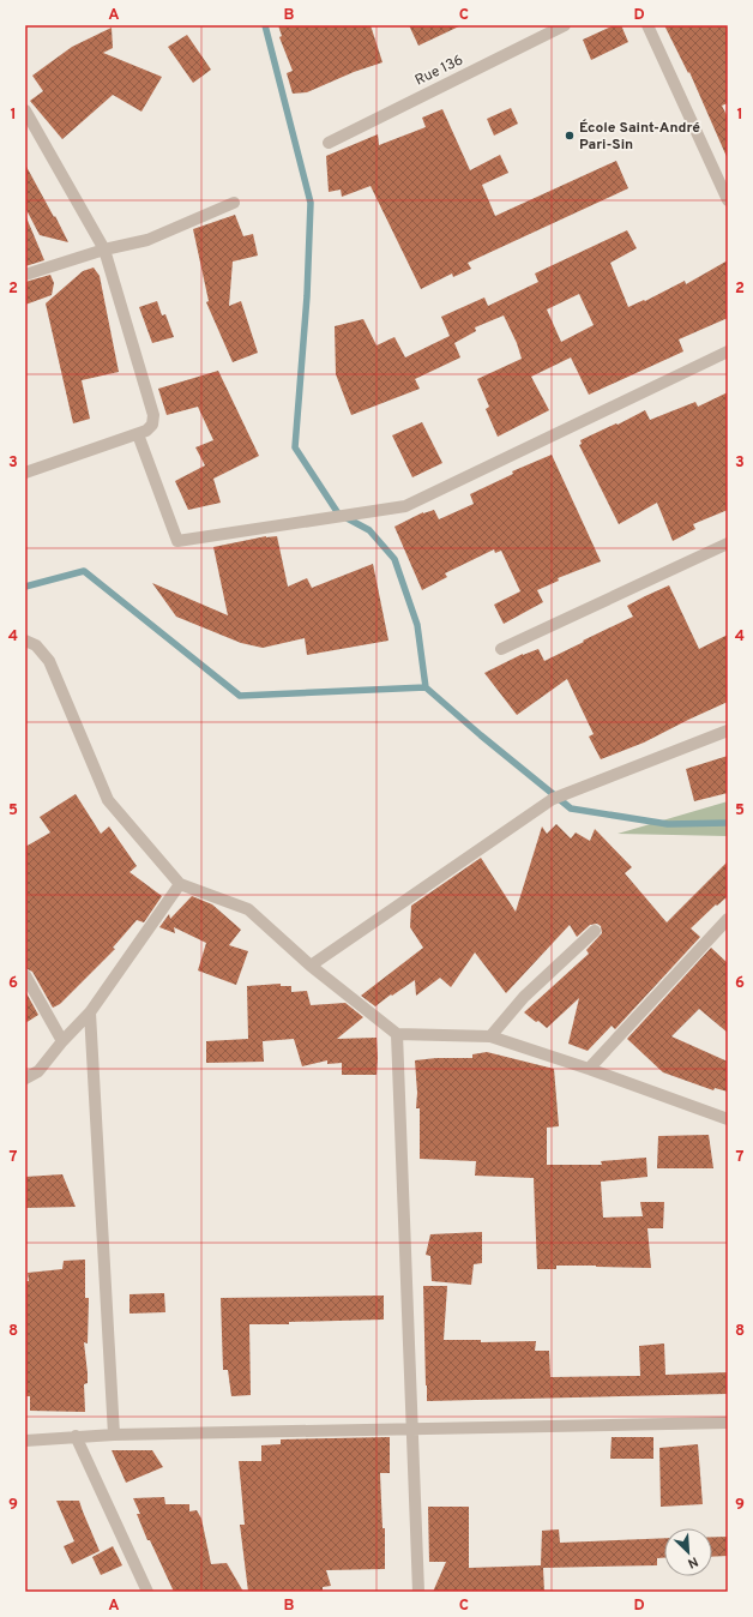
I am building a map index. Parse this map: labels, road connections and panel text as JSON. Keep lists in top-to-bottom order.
{
  "streets": {
    "street": ["Rue 136"]
  },
  "places": ["École Saint-André Pari-Sin"],
  "north": "bottom right",
  "grid": {
    "columns": [
      "A",
      "B",
      "C",
      "D"
    ],
    "rows": [
      "1",
      "2",
      "3",
      "4",
      "5",
      "6",
      "7",
      "8",
      "9"
    ]
  }
}
